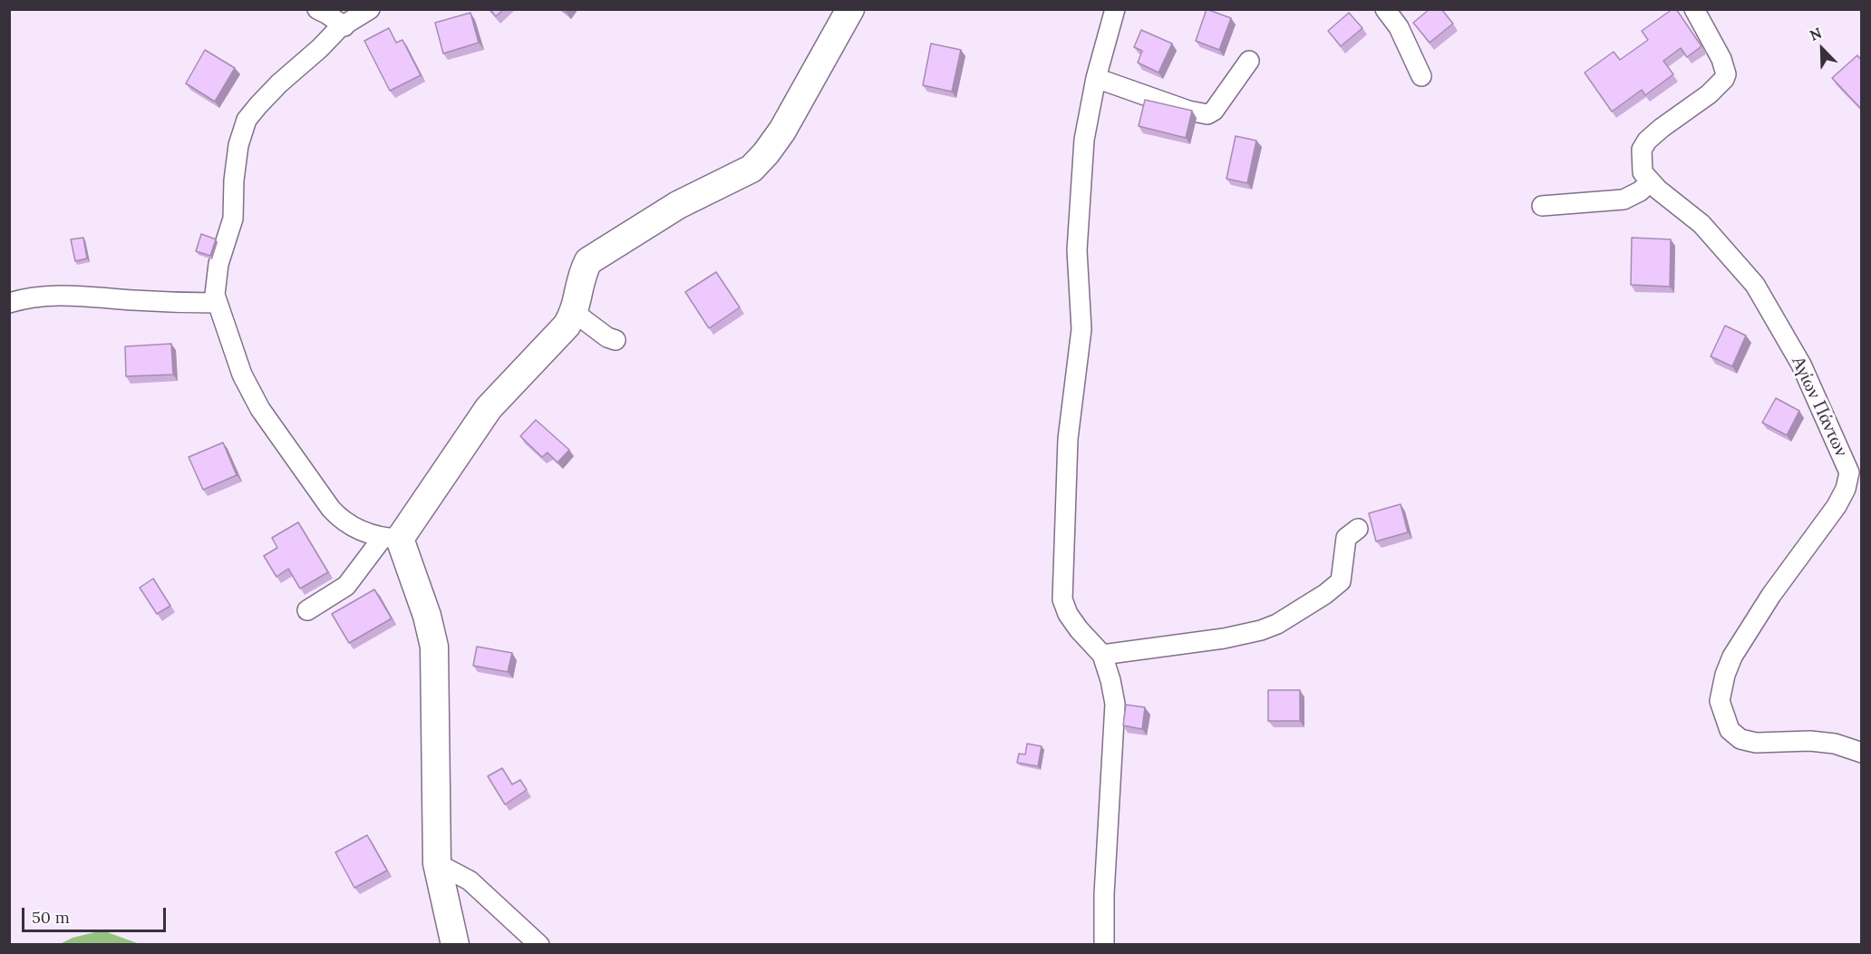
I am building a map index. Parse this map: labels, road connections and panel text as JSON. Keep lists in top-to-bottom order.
{
  "streets": {
    "street": ["Αγίων Πάντων"]
  },
  "scale_bar": "50 m",
  "north": "top left"
}
